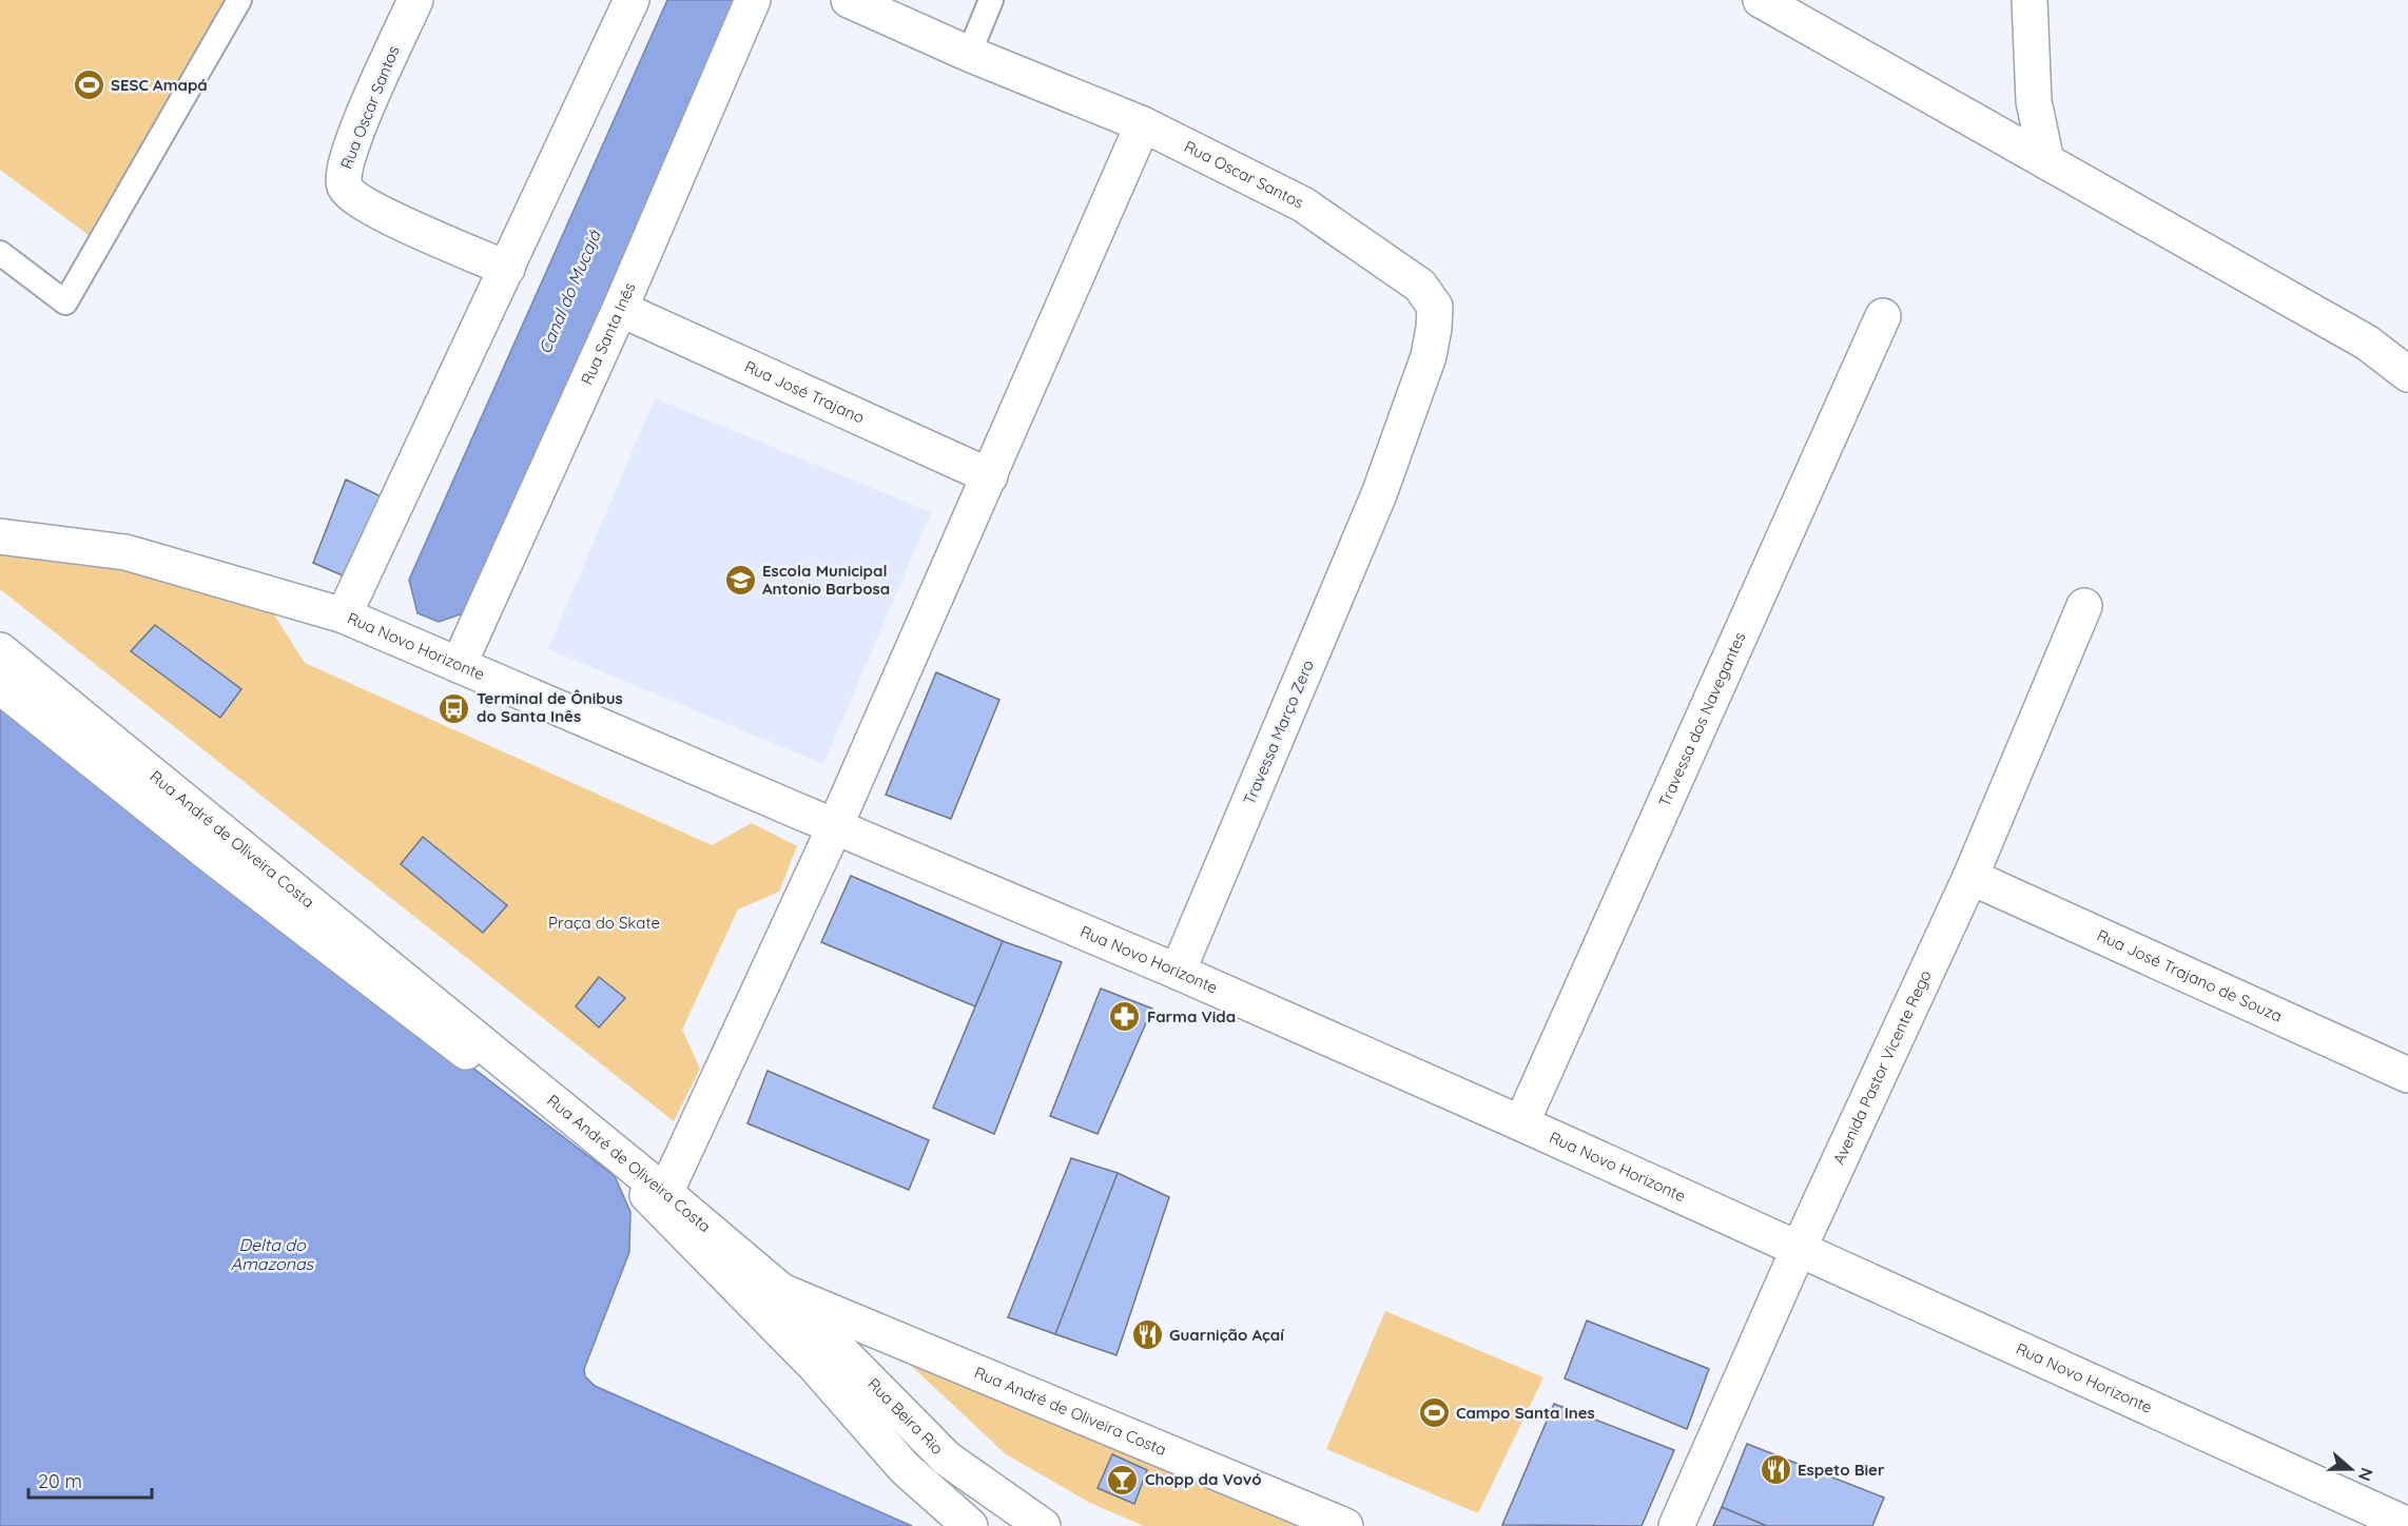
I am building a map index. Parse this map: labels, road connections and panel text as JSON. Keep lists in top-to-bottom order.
{
  "streets": {
    "street": [
      "Rua Oscar Santos",
      "Rua Santa Inês",
      "Rua José Trajano",
      "Rua Novo Horizonte",
      "Travessa dos Navegantes",
      "Travessa Março Zero",
      "Rua André de Oliveira Costa",
      "Rua José Trajano de Souza",
      "Avenida Pastor Vicente Rego",
      "Rua Beira Rio"
    ]
  },
  "crossings": [
    ["Rua Oscar Santos", "Travessa Março Zero"],
    ["Rua Santa Inês", "Rua José Trajano"],
    ["Rua Santa Inês", "Rua Novo Horizonte"],
    ["Rua Novo Horizonte", "Travessa dos Navegantes"],
    ["Rua Novo Horizonte", "Travessa Março Zero"],
    ["Rua Novo Horizonte", "Avenida Pastor Vicente Rego"],
    ["Rua André de Oliveira Costa", "Rua Beira Rio"],
    ["Rua José Trajano de Souza", "Avenida Pastor Vicente Rego"]
  ],
  "water": ["Canal do Mucajá", "Delta do Amazonas"],
  "parks": ["Praça do Skate"],
  "places": {
    "sports": ["SESC Amapá", "Campo Santa Ines"],
    "school or university": ["Escola Municipal Antonio Barbosa"],
    "bus stop": ["Terminal de Ônibus do Santa Inês"],
    "pharmacy": ["Farma Vida"],
    "restaurant": ["Guarnição Açaí", "Espeto Bier"],
    "bar": ["Chopp da Vovó"]
  },
  "scale_bar": "20 m",
  "north": "right"
}
